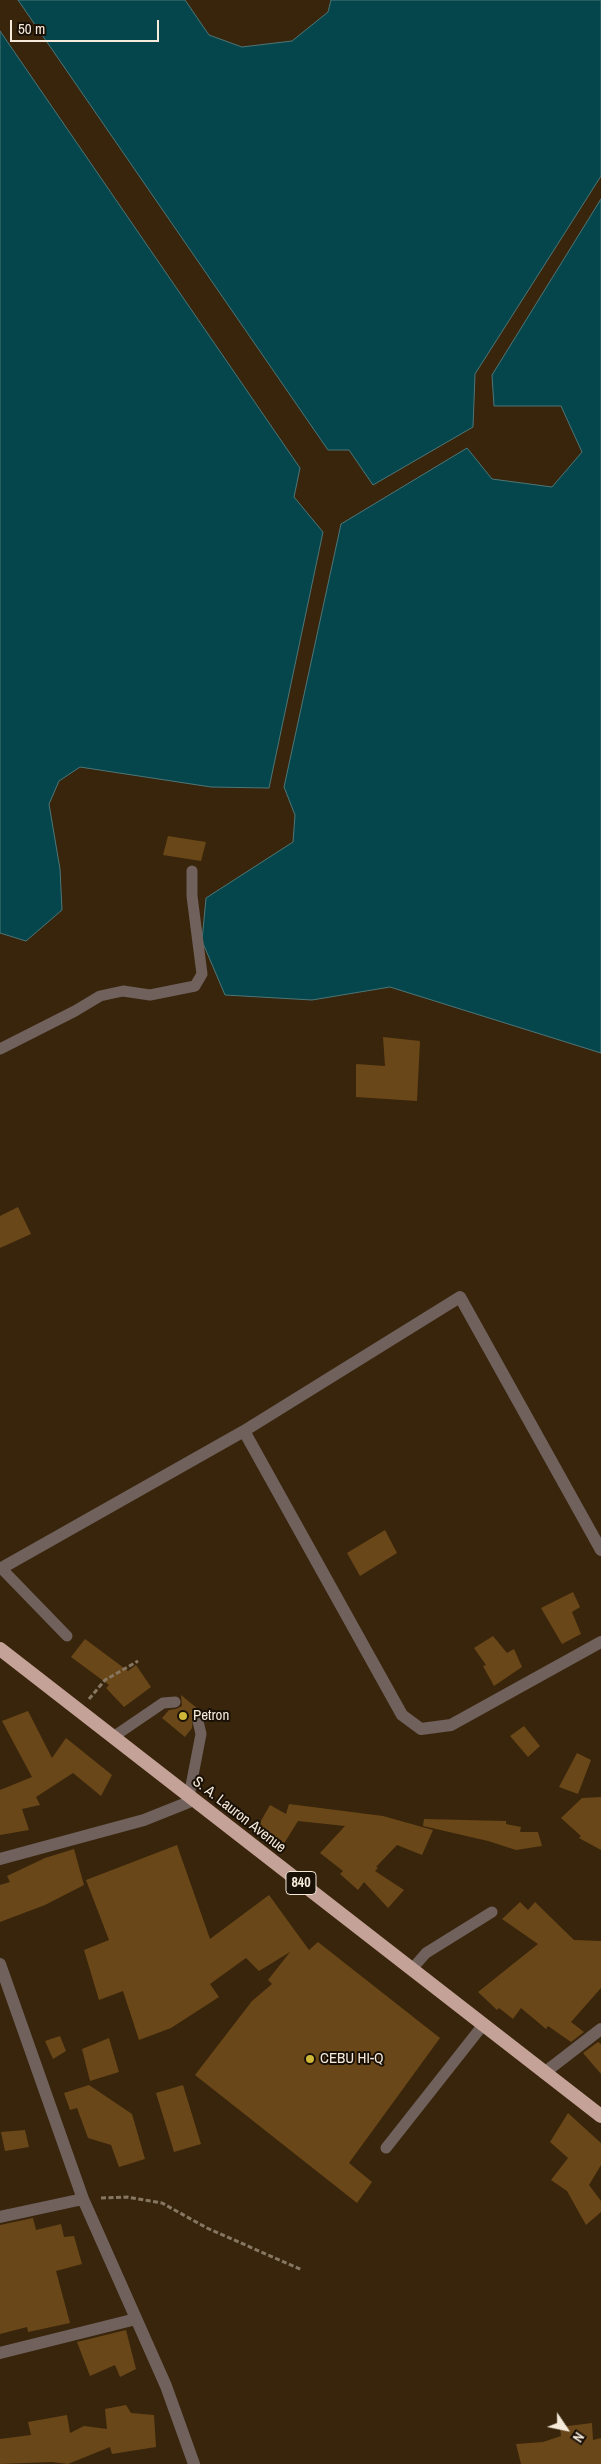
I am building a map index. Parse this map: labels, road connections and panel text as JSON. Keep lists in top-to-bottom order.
{
  "streets": {
    "highway": ["S. A. Lauron Avenue", "840"]
  },
  "places": ["Petron", "CEBU HI-Q"],
  "scale_bar": "50 m",
  "north": "bottom right"
}
